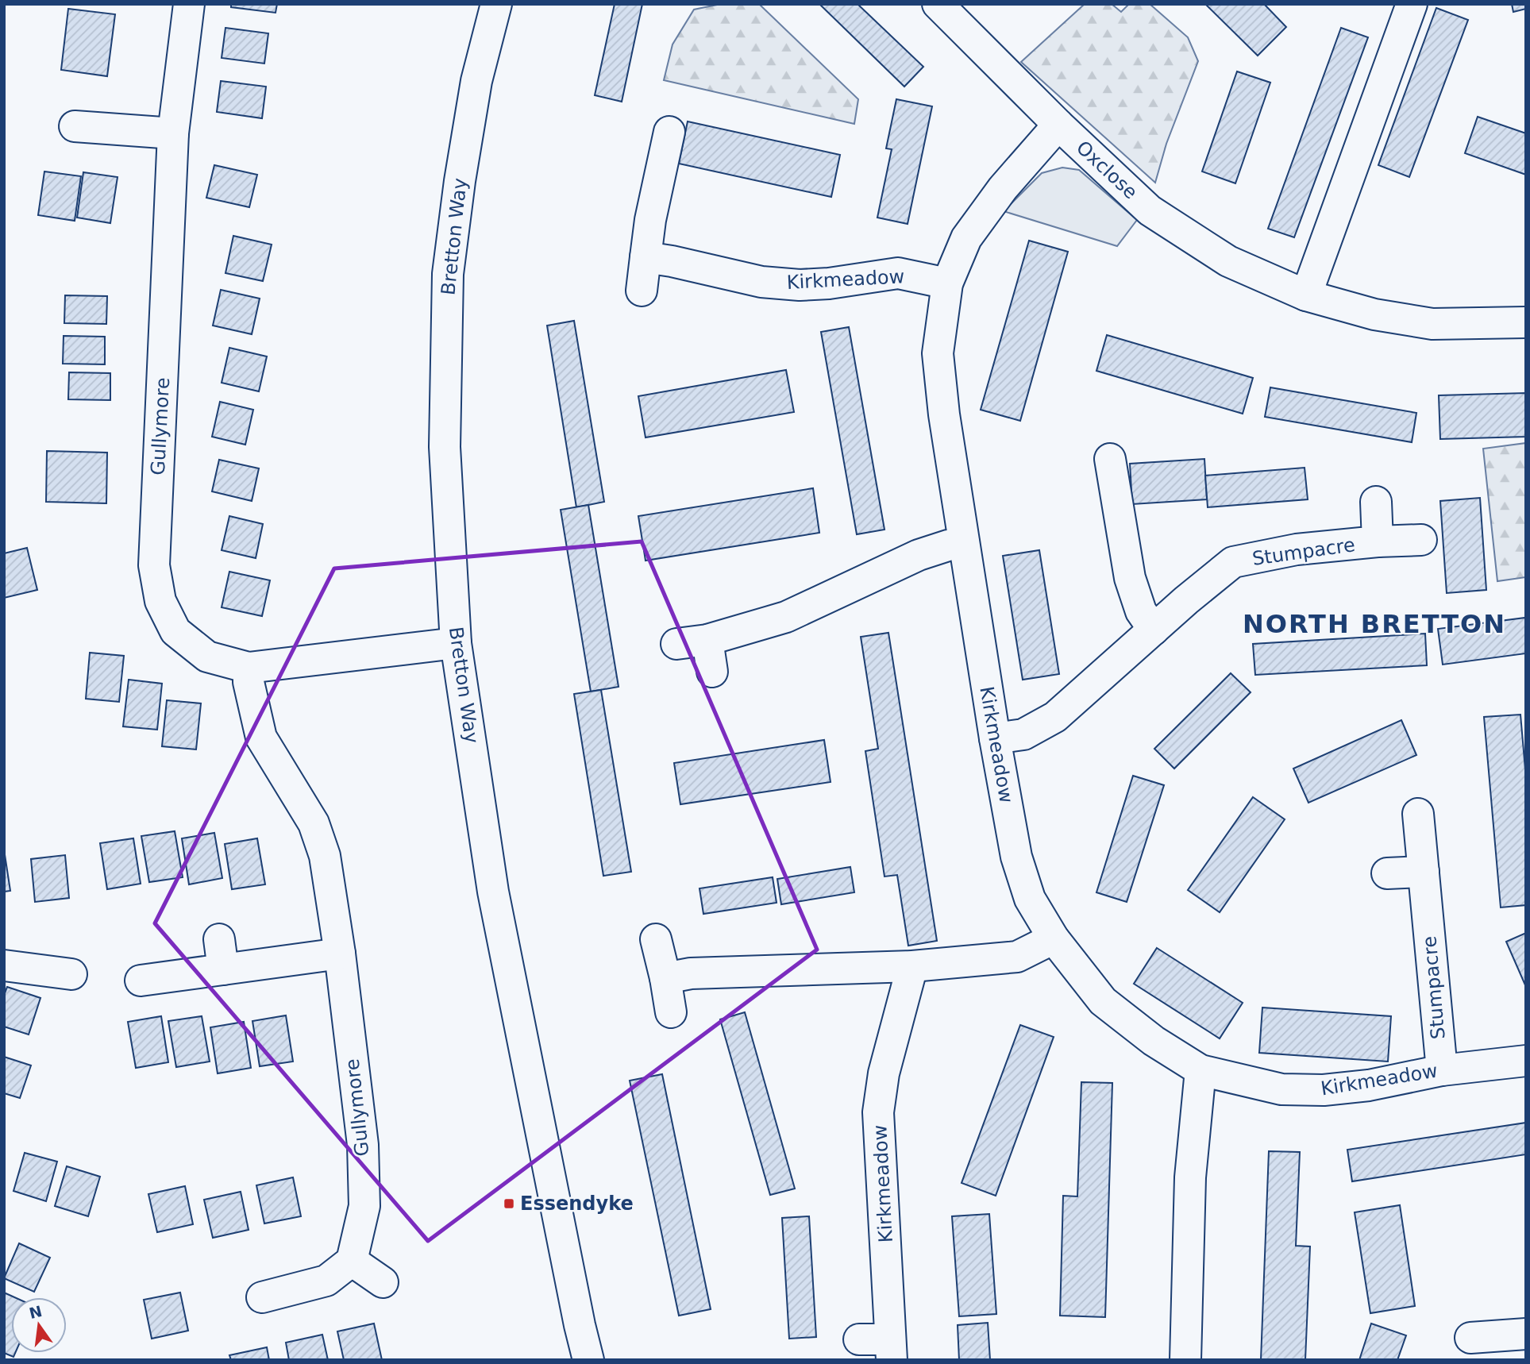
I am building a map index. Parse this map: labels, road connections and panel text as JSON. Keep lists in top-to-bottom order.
{
  "streets": {
    "street": [
      "Oxclose",
      "Bretton Way",
      "Kirkmeadow",
      "Gullymore",
      "Stumpacre"
    ]
  },
  "crossings": [
    ["Oxclose", "Kirkmeadow"],
    ["Bretton Way", "Gullymore"],
    ["Kirkmeadow", "Stumpacre"]
  ],
  "districts": ["NORTH BRETTON"],
  "places": {
    "transit": ["Essendyke"]
  },
  "north": "top"
}
